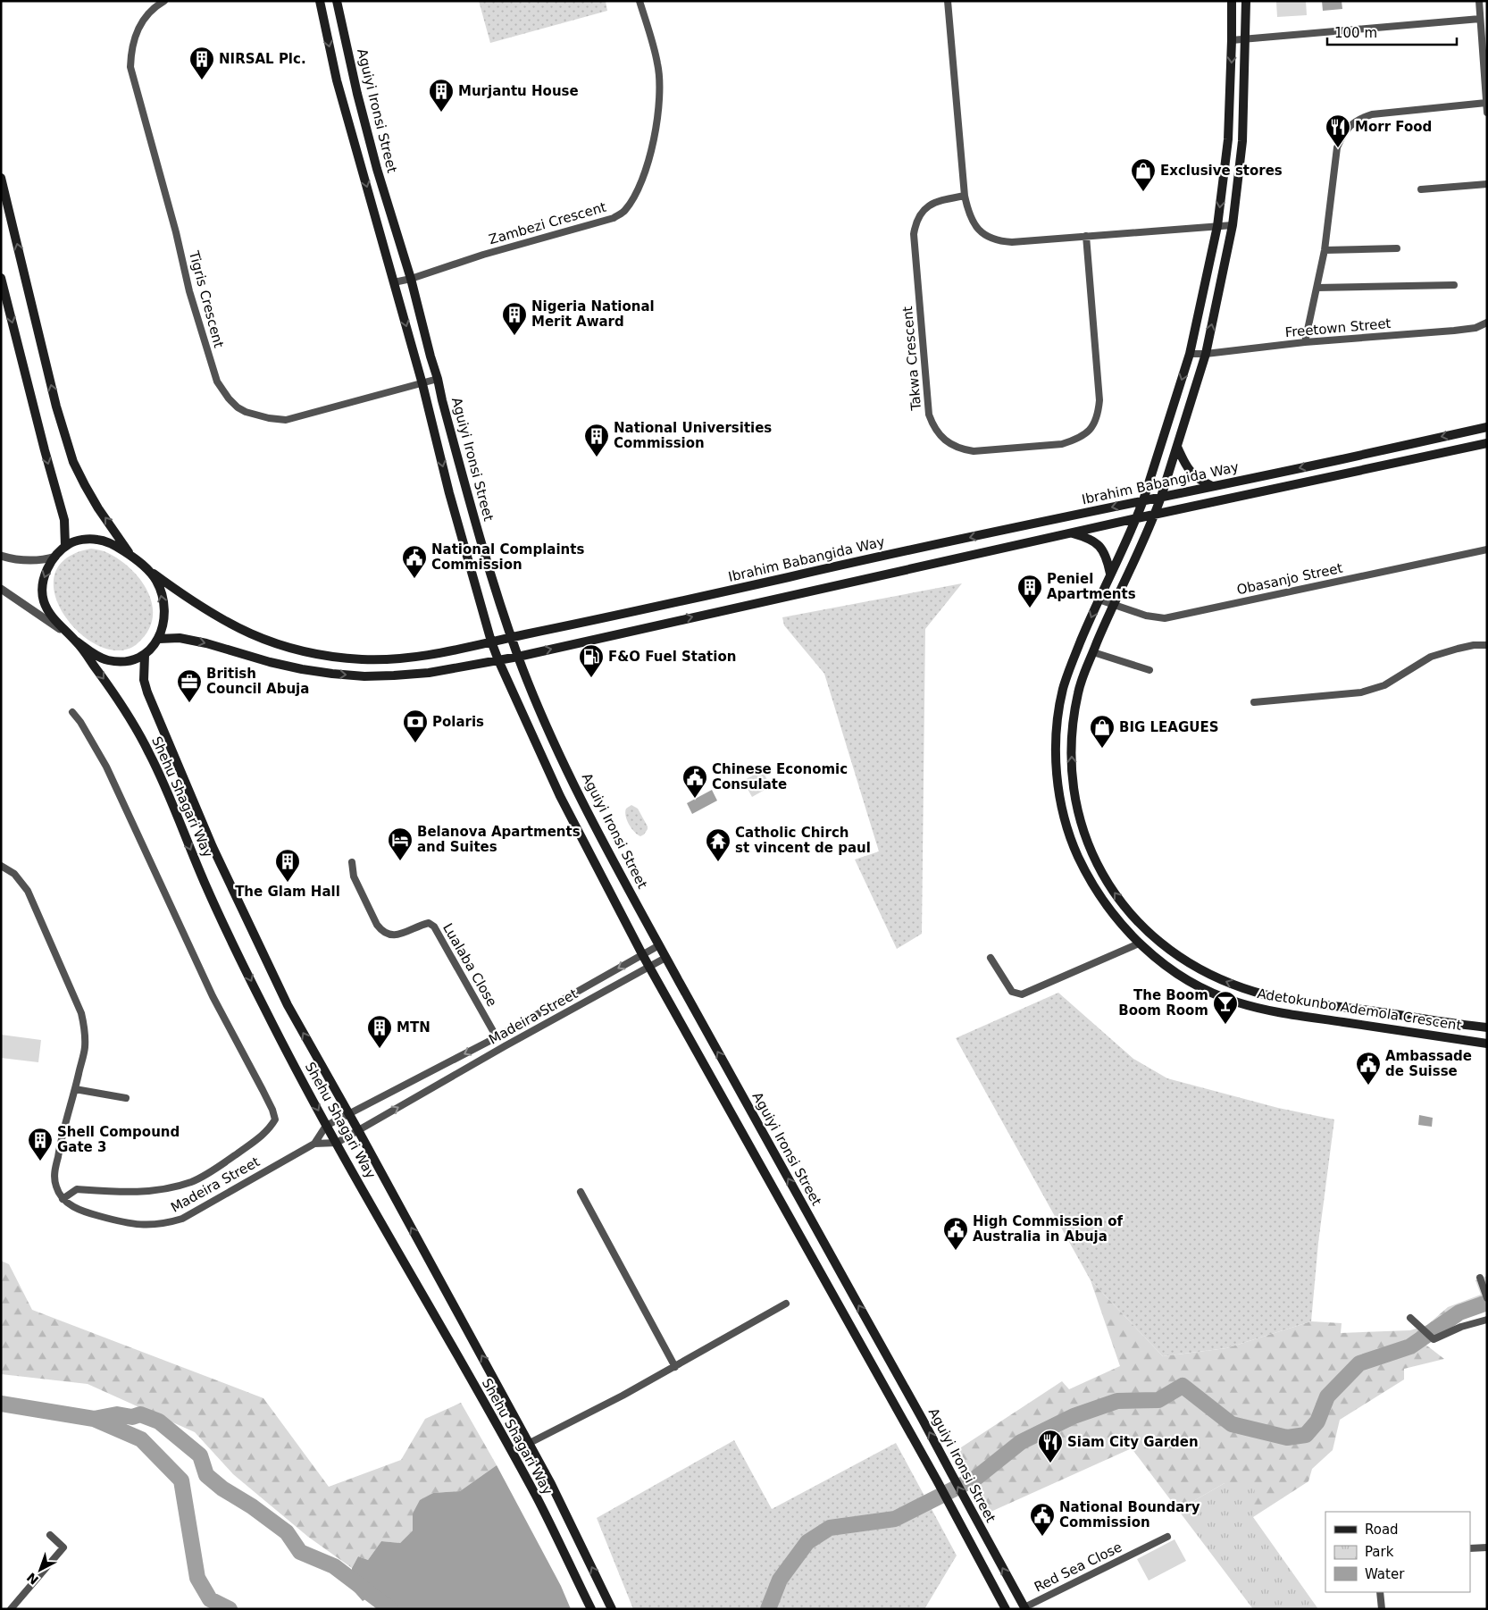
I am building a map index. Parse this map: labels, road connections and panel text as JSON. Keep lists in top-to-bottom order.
{
  "streets": {
    "main road": [
      "Aguiyi Ironsi Street",
      "Ibrahim Babangida Way",
      "Shehu Shagari Way",
      "Adetokunbo Ademola Crescent"
    ],
    "street": [
      "Zambezi Crescent",
      "Tigris Crescent",
      "Freetown Street",
      "Takwa Crescent",
      "Obasanjo Street",
      "Lualaba Close",
      "Madeira Street",
      "Red Sea Close"
    ]
  },
  "crossings": [
    ["Aguiyi Ironsi Street", "Zambezi Crescent"],
    ["Aguiyi Ironsi Street", "Tigris Crescent"],
    ["Aguiyi Ironsi Street", "Ibrahim Babangida Way"],
    ["Aguiyi Ironsi Street", "Madeira Street"],
    ["Aguiyi Ironsi Street", "Red Sea Close"],
    ["Freetown Street", "Adetokunbo Ademola Crescent"],
    ["Ibrahim Babangida Way", "Shehu Shagari Way"],
    ["Ibrahim Babangida Way", "Adetokunbo Ademola Crescent"],
    ["Obasanjo Street", "Adetokunbo Ademola Crescent"],
    ["Shehu Shagari Way", "Madeira Street"]
  ],
  "places": {
    "building": [
      "NIRSAL Plc.",
      "Murjantu House",
      "Nigeria National Merit Award",
      "National Universities Commission",
      "Peniel Apartments",
      "The Glam Hall",
      "MTN",
      "Shell Compound Gate 3"
    ],
    "restaurant": ["Morr Food", "Siam City Garden"],
    "shop": ["Exclusive stores", "BIG LEAGUES"],
    "public building": [
      "National Complaints Commission",
      "Chinese Economic Consulate",
      "Ambassade de Suisse",
      "High Commission of Australia in Abuja",
      "National Boundary Commission"
    ],
    "fuel station": ["F&O Fuel Station"],
    "office": ["British Council Abuja"],
    "bank": ["Polaris"],
    "hotel": ["Belanova Apartments and Suites"],
    "temple": ["Catholic Chirch st vincent de paul"],
    "bar": ["The Boom Boom Room"]
  },
  "legend": ["Road", "Park", "Water"],
  "scale_bar": "100 m",
  "north": "bottom left"
}
